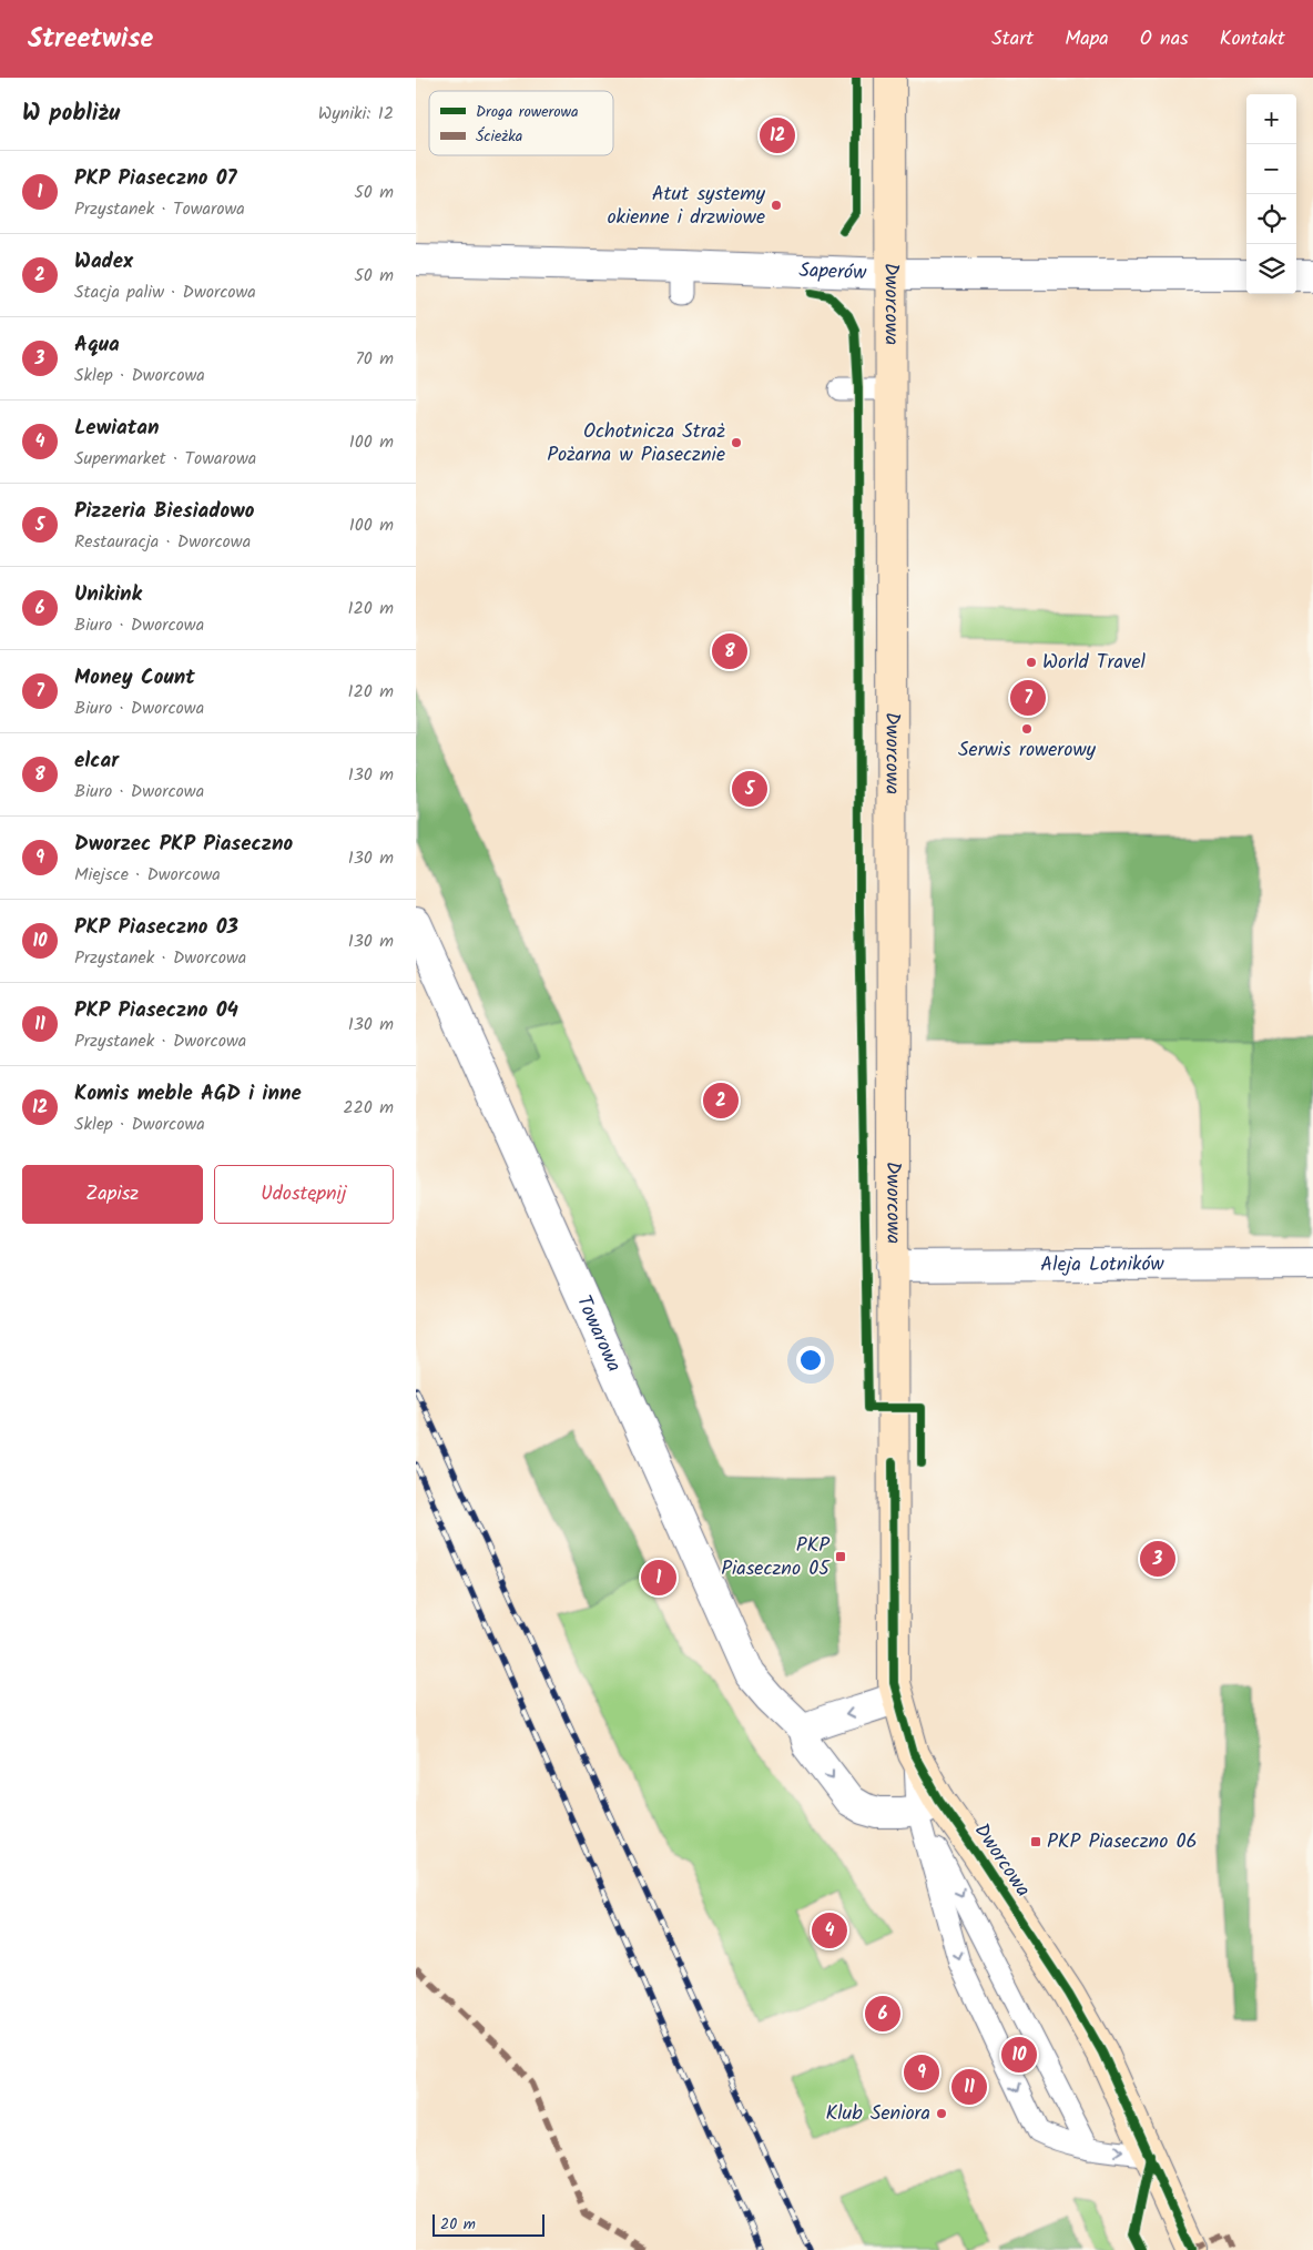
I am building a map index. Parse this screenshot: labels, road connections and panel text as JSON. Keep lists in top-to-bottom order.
{
  "streets": {
    "street": [
      "Saperów",
      "Dworcowa",
      "Aleja Lotników",
      "Towarowa"
    ]
  },
  "crossings": [
    ["Saperów", "Dworcowa"],
    ["Dworcowa", "Aleja Lotników"],
    ["Dworcowa", "Towarowa"]
  ],
  "places": {
    "other": [
      "Atut systemy okienne i drzwiowe",
      "Ochotnicza Straż Pożarna w Piasecznie",
      "World Travel",
      "Serwis rowerowy",
      "Klub Seniora"
    ],
    "transit": ["PKP Piaseczno 05", "PKP Piaseczno 06"]
  },
  "legend": ["Droga rowerowa", "Ścieżka"],
  "scale_bar": "20 m",
  "page": {
    "header": "Streetwise",
    "nav": [
      "Start",
      "Mapa",
      "O nas",
      "Kontakt"
    ],
    "heading": ["W pobliżu", "Wyniki: 12"],
    "map_buttons": ["+", "−"],
    "pins": [
      "12",
      "8",
      "7",
      "5",
      "2",
      "3",
      "1",
      "4",
      "6",
      "10",
      "9",
      "11"
    ],
    "list": [
      {
        "mark": "1",
        "name": "PKP Piaseczno 07",
        "note": "Przystanek · Towarowa",
        "value": "50 m"
      },
      {
        "mark": "2",
        "name": "Wadex",
        "note": "Stacja paliw · Dworcowa",
        "value": "50 m"
      },
      {
        "mark": "3",
        "name": "Aqua",
        "note": "Sklep · Dworcowa",
        "value": "70 m"
      },
      {
        "mark": "4",
        "name": "Lewiatan",
        "note": "Supermarket · Towarowa",
        "value": "100 m"
      },
      {
        "mark": "5",
        "name": "Pizzeria Biesiadowo",
        "note": "Restauracja · Dworcowa",
        "value": "100 m"
      },
      {
        "mark": "6",
        "name": "Unikink",
        "note": "Biuro · Dworcowa",
        "value": "120 m"
      },
      {
        "mark": "7",
        "name": "Money Count",
        "note": "Biuro · Dworcowa",
        "value": "120 m"
      },
      {
        "mark": "8",
        "name": "elcar",
        "note": "Biuro · Dworcowa",
        "value": "130 m"
      },
      {
        "mark": "9",
        "name": "Dworzec PKP Piaseczno",
        "note": "Miejsce · Dworcowa",
        "value": "130 m"
      },
      {
        "mark": "10",
        "name": "PKP Piaseczno 03",
        "note": "Przystanek · Dworcowa",
        "value": "130 m"
      },
      {
        "mark": "11",
        "name": "PKP Piaseczno 04",
        "note": "Przystanek · Dworcowa",
        "value": "130 m"
      },
      {
        "mark": "12",
        "name": "Komis meble AGD i inne",
        "note": "Sklep · Dworcowa",
        "value": "220 m"
      }
    ],
    "buttons": ["Zapisz", "Udostępnij"],
    "scale": "20 m"
  }
}
